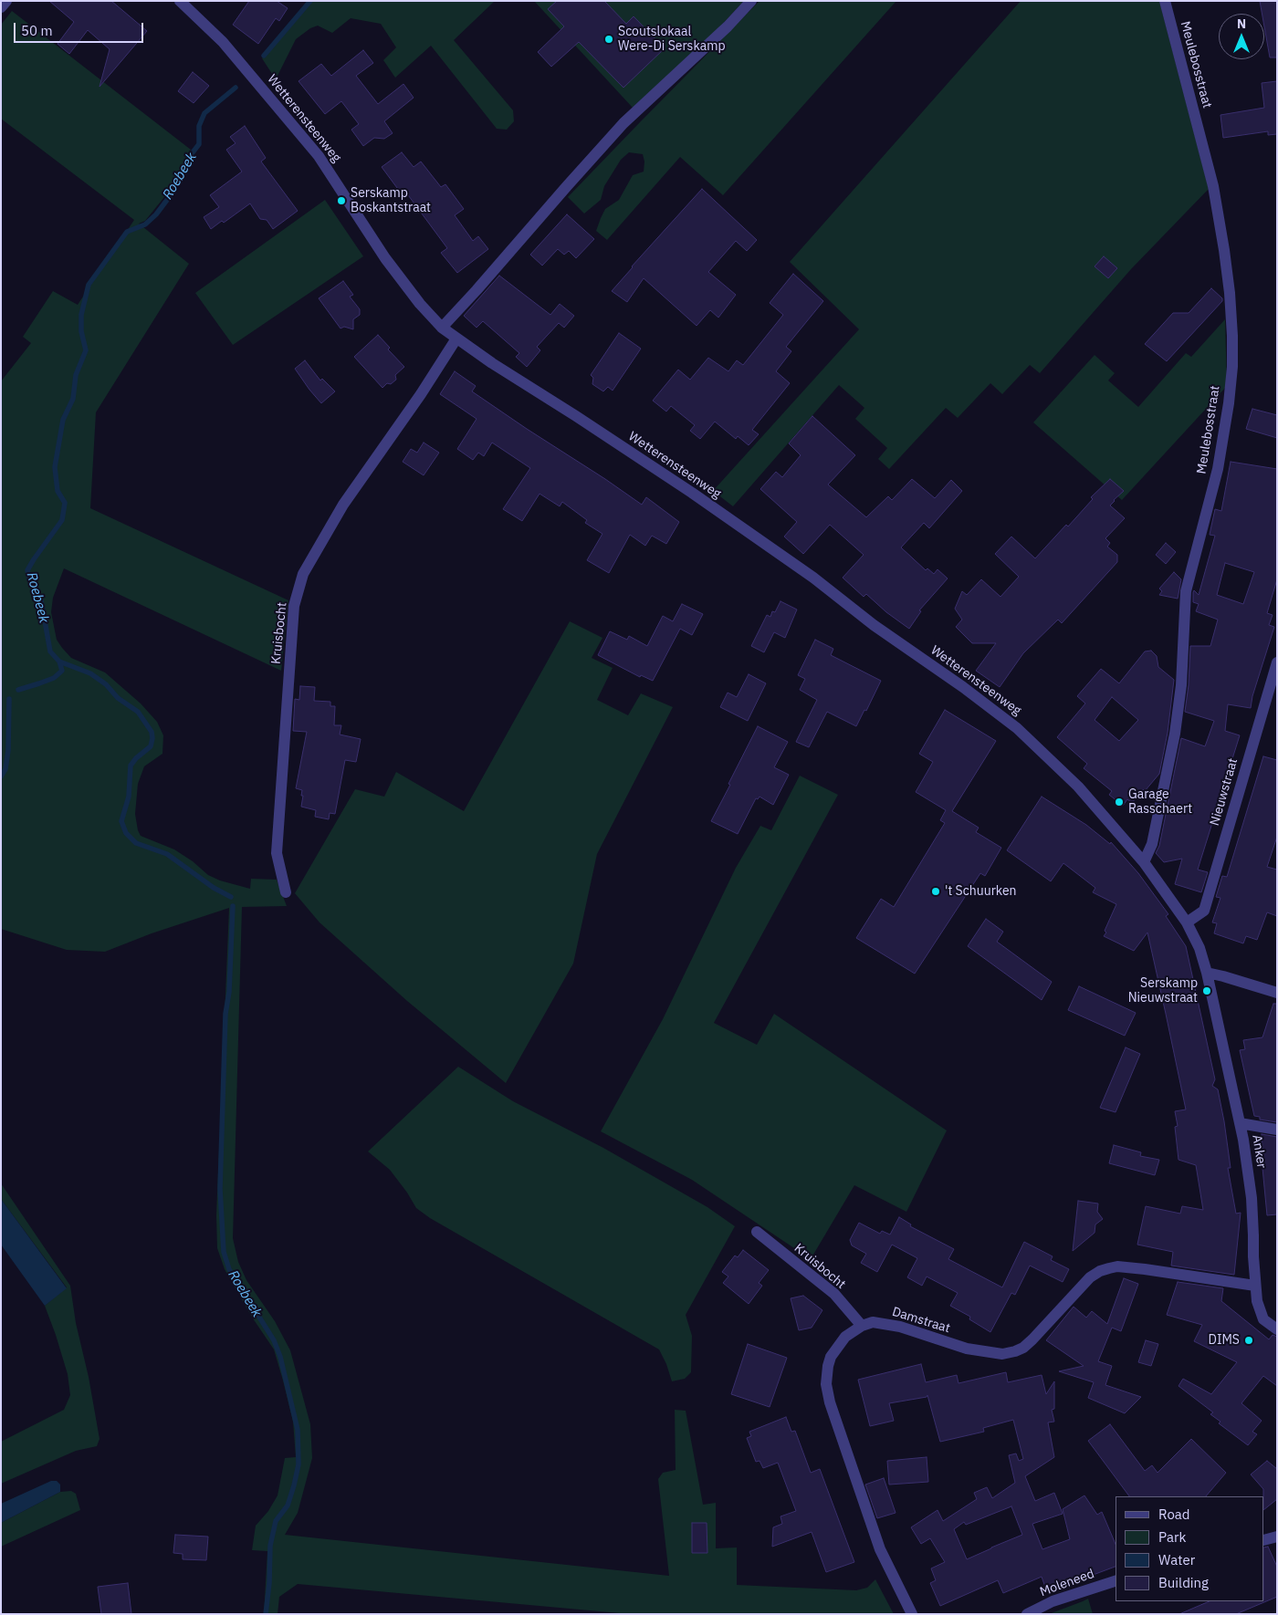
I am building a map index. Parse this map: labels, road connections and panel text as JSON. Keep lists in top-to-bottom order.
{
  "streets": {
    "street": [
      "Meulebosstraat",
      "Wetterensteenweg",
      "Kruisbocht",
      "Nieuwstraat",
      "Anker",
      "Damstraat",
      "Moleneed"
    ]
  },
  "crossings": [
    ["Meulebosstraat", "Wetterensteenweg"],
    ["Wetterensteenweg", "Kruisbocht"],
    ["Wetterensteenweg", "Nieuwstraat"],
    ["Wetterensteenweg", "Anker"],
    ["Kruisbocht", "Damstraat"],
    ["Nieuwstraat", "Anker"],
    ["Anker", "Damstraat"]
  ],
  "water": ["Roebeek"],
  "places": [
    "Scoutslokaal Were-Di Serskamp",
    "Serskamp Boskantstraat",
    "Garage Rasschaert",
    "'t Schuurken",
    "Serskamp Nieuwstraat",
    "DIMS"
  ],
  "legend": [
    "Road",
    "Park",
    "Water",
    "Building"
  ],
  "scale_bar": "50 m",
  "north": "top"
}
